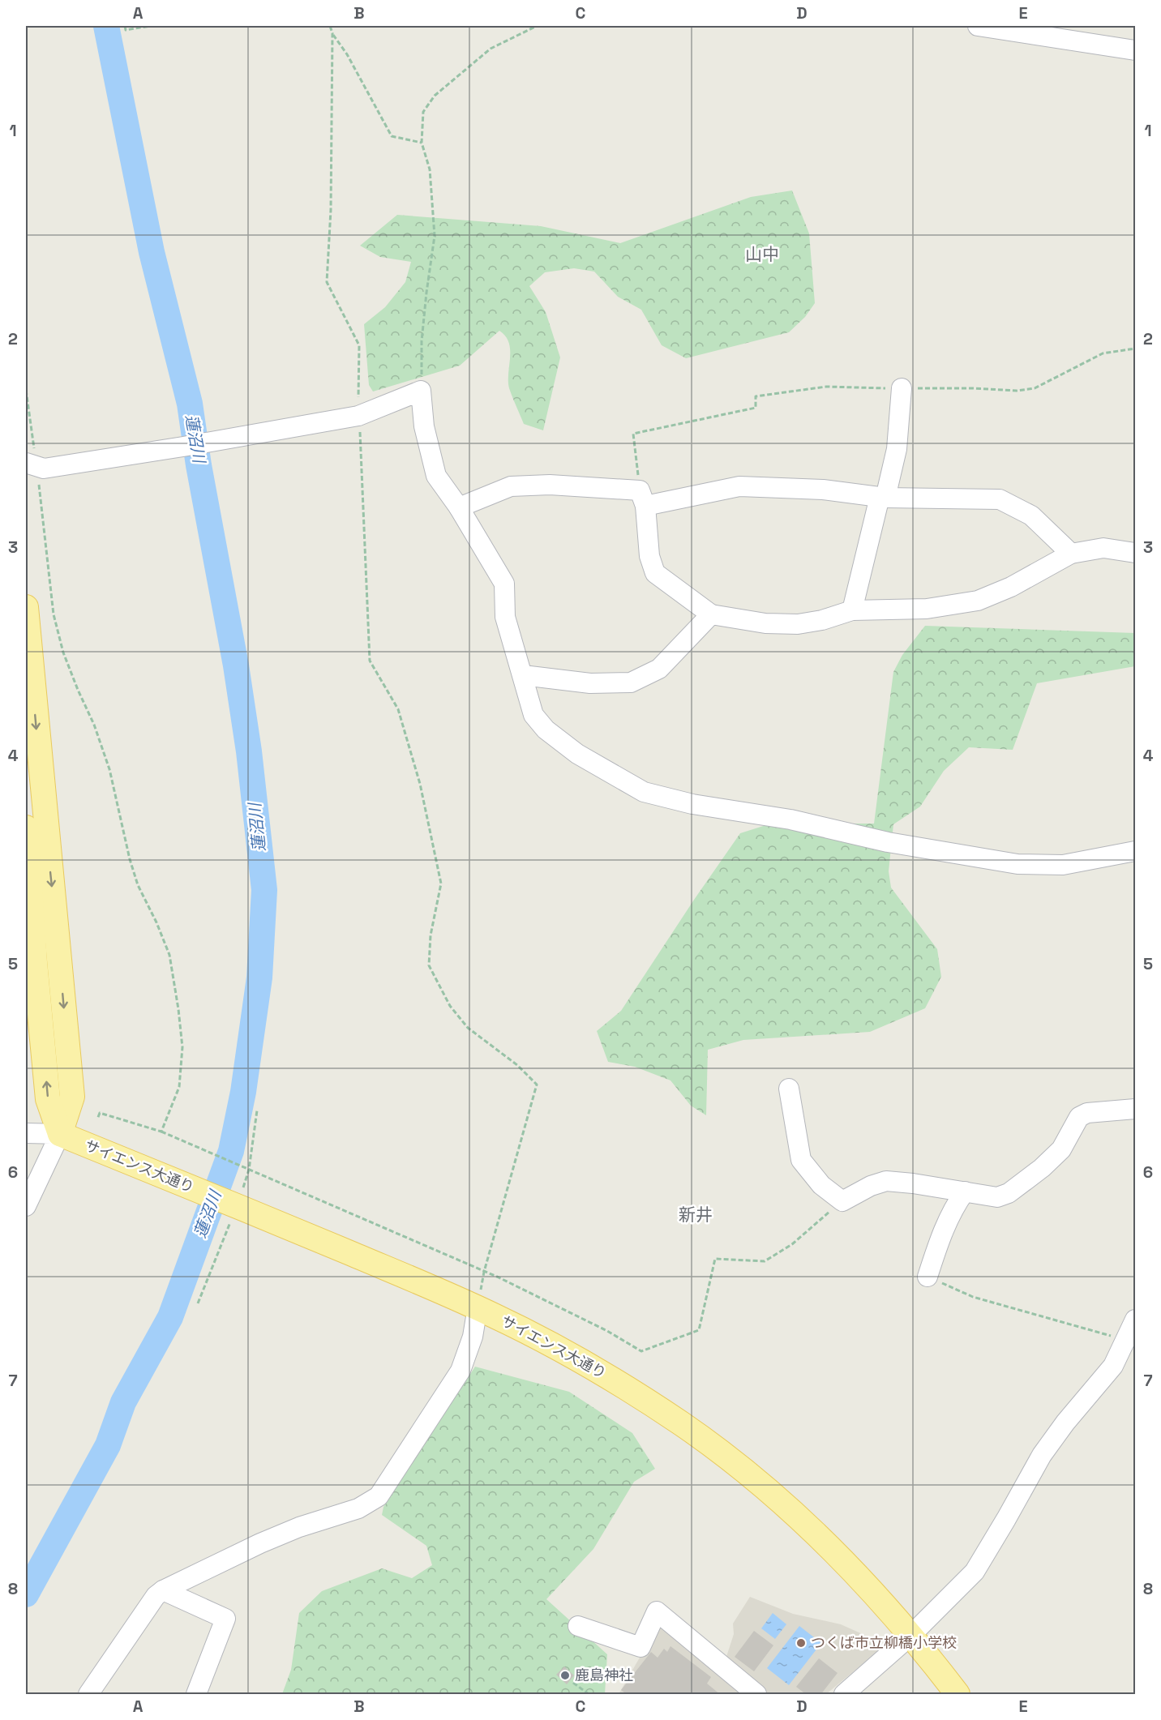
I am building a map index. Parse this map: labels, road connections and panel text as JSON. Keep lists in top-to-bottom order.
{
  "streets": {
    "main road": ["サイエンス大通り"]
  },
  "districts": ["山中", "新井"],
  "water": ["蓮沼川"],
  "places": ["つくば市立柳橋小学校", "鹿島神社"],
  "grid": {
    "columns": [
      "A",
      "B",
      "C",
      "D",
      "E"
    ],
    "rows": [
      "1",
      "2",
      "3",
      "4",
      "5",
      "6",
      "7",
      "8"
    ]
  }
}
